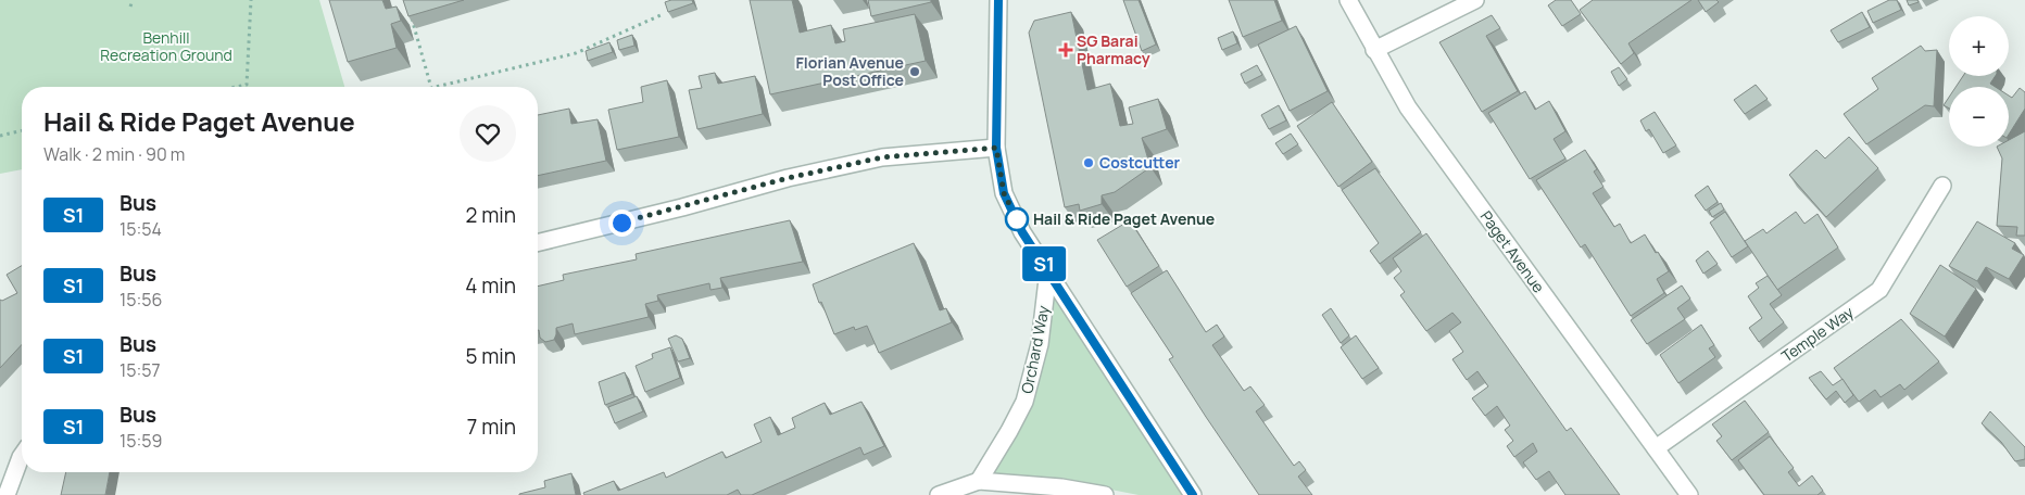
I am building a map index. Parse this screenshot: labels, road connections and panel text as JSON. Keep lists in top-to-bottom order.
{
  "streets": {
    "street": ["Paget Avenue", "Temple Way", "Orchard Way"]
  },
  "crossings": [
    ["Paget Avenue", "Temple Way"]
  ],
  "parks": ["Benhill Recreation Ground"],
  "places": {
    "health": ["SG Barai Pharmacy"],
    "other": ["Florian Avenue Post Office", "Costcutter", "Hail & Ride Paget Avenue"]
  },
  "lines": ["bus line S1"],
  "page": {
    "on_map": "S1",
    "map_buttons": ["+", "−"],
    "heading": ["Hail & Ride Paget Avenue", "Walk · 2 min · 90 m"],
    "list": [
      {
        "mark": "S1",
        "name": "Bus",
        "note": "15:54",
        "value": "2 min"
      },
      {
        "mark": "S1",
        "name": "Bus",
        "note": "15:56",
        "value": "4 min"
      },
      {
        "mark": "S1",
        "name": "Bus",
        "note": "15:57",
        "value": "5 min"
      },
      {
        "mark": "S1",
        "name": "Bus",
        "note": "15:59",
        "value": "7 min"
      }
    ]
  }
}
